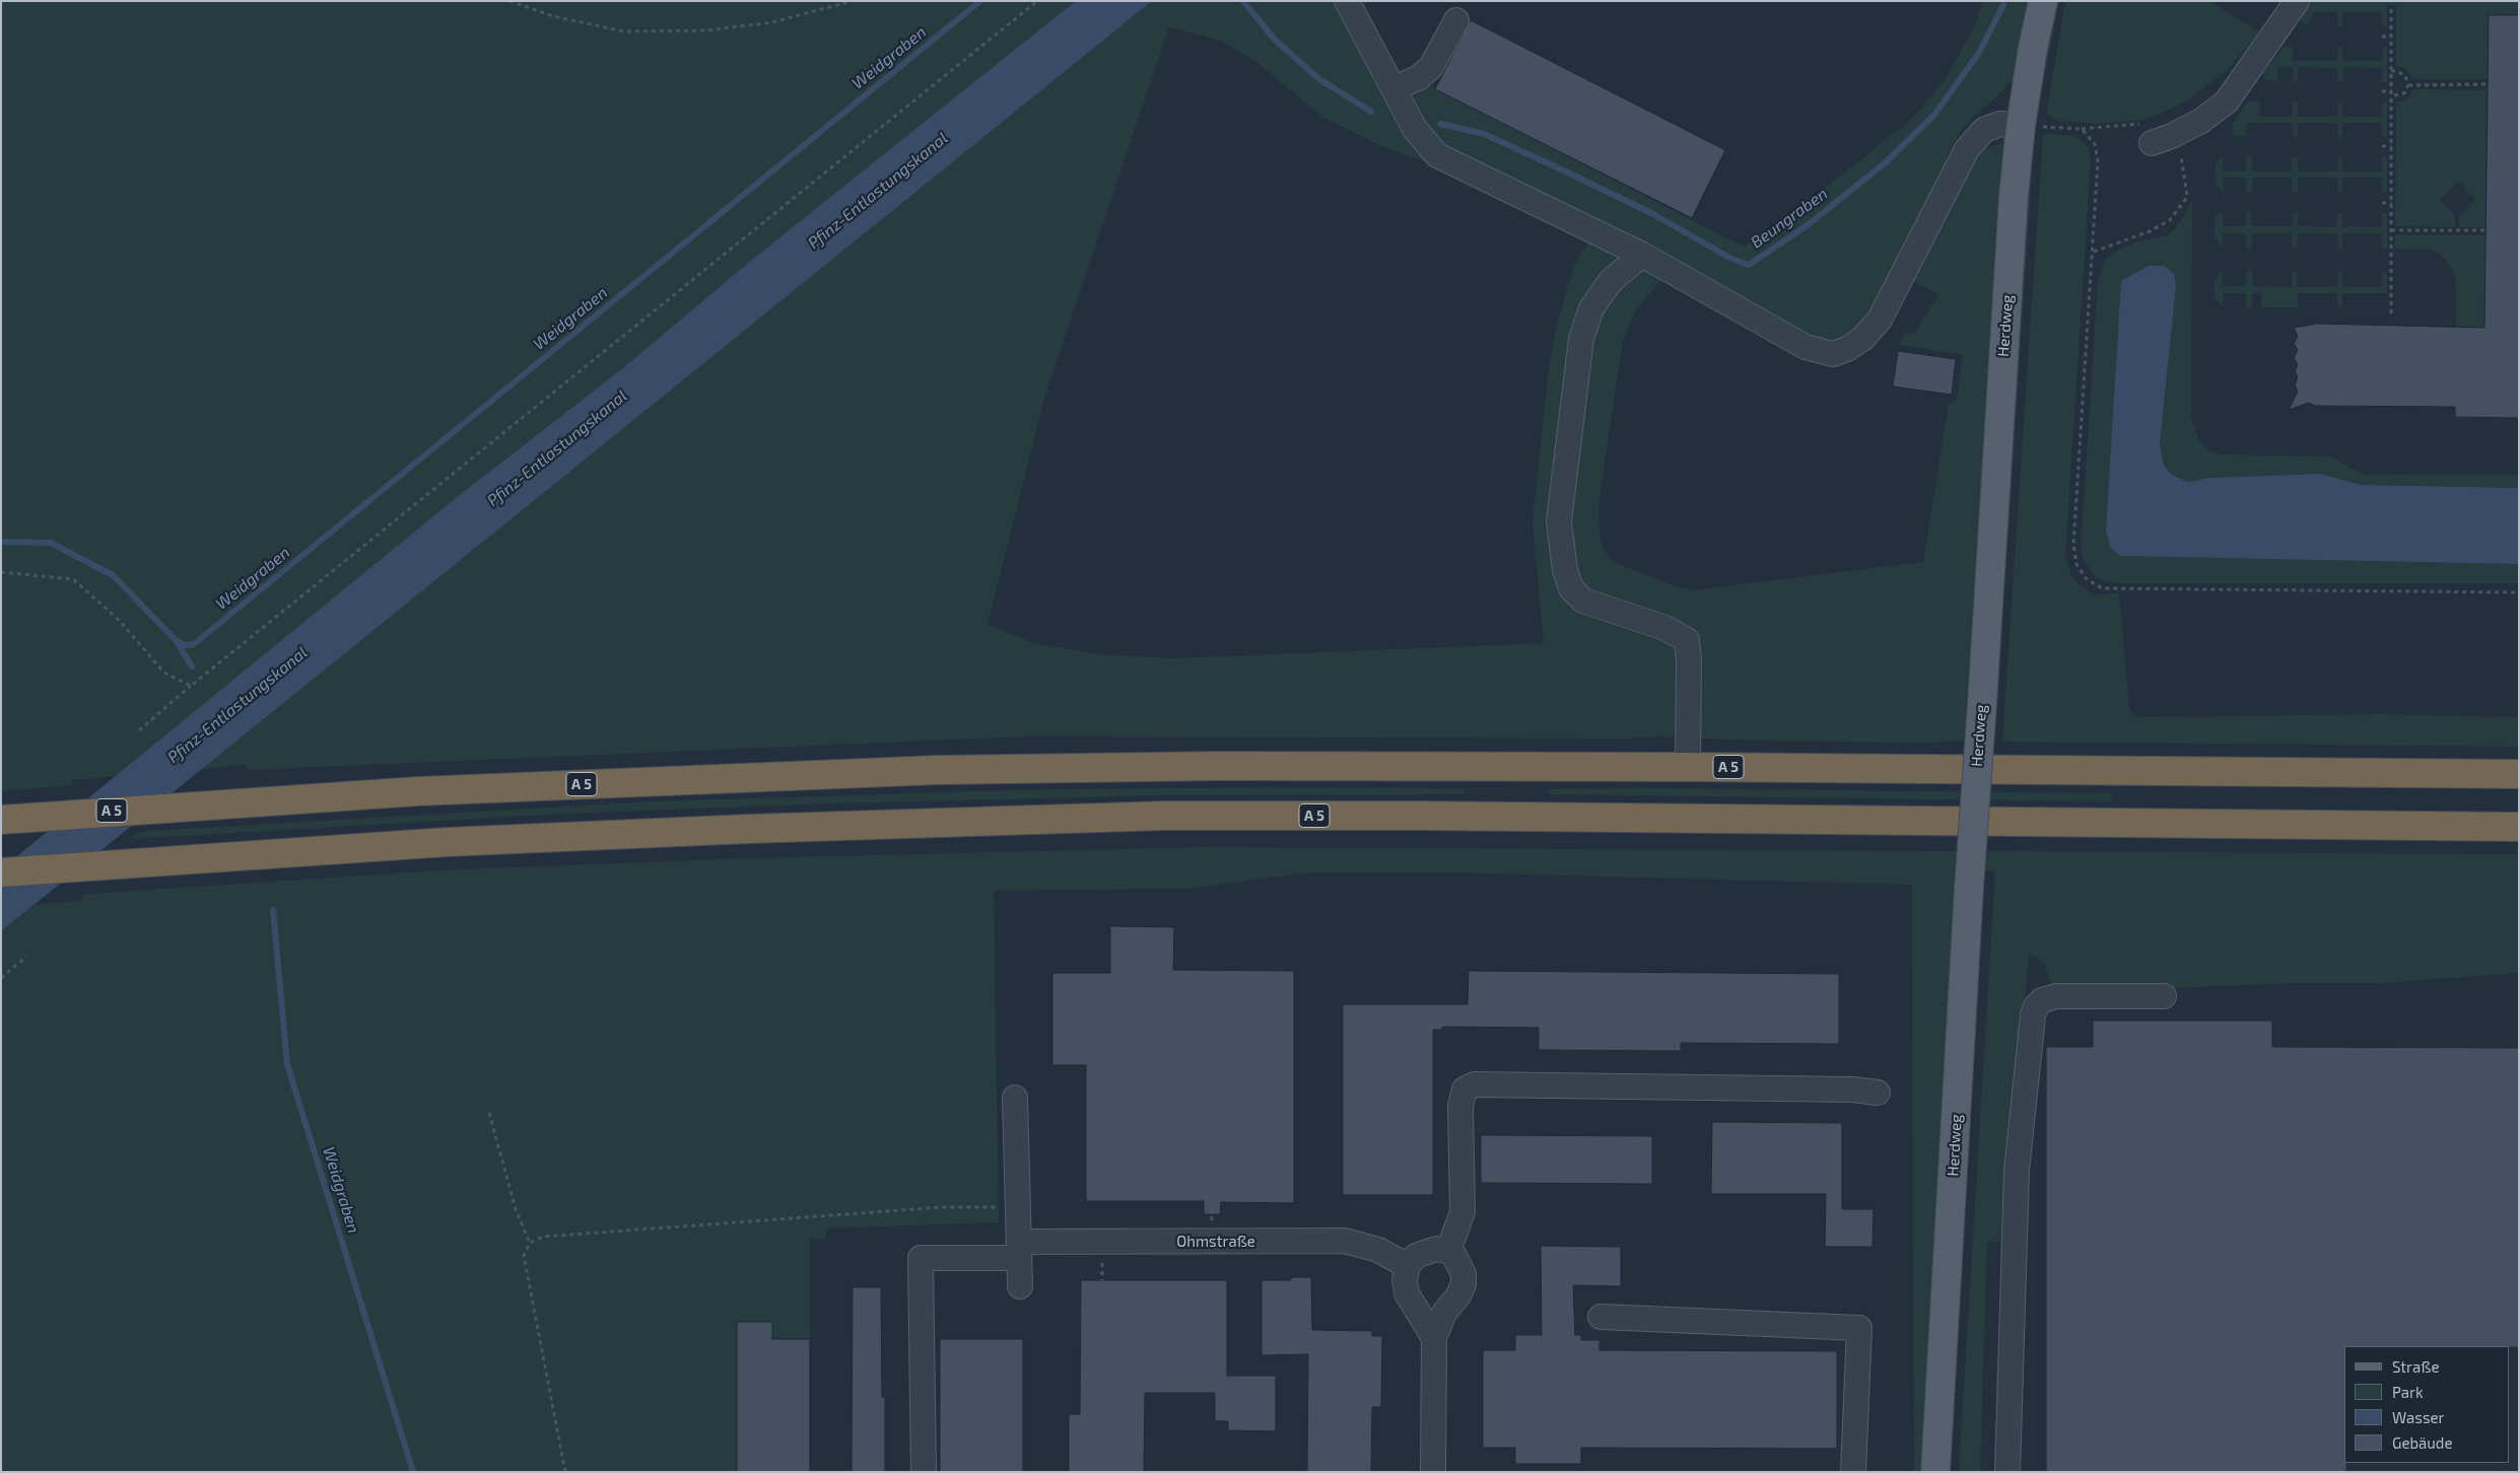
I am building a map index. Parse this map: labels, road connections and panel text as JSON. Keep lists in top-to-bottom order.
{
  "streets": {
    "highway": ["A 5"],
    "main road": ["Herdweg"],
    "street": ["Ohmstraße"]
  },
  "water": ["Weidgraben", "Pfinz-Entlastungskanal", "Beungraben"],
  "legend": [
    "Straße",
    "Park",
    "Wasser",
    "Gebäude"
  ]
}
